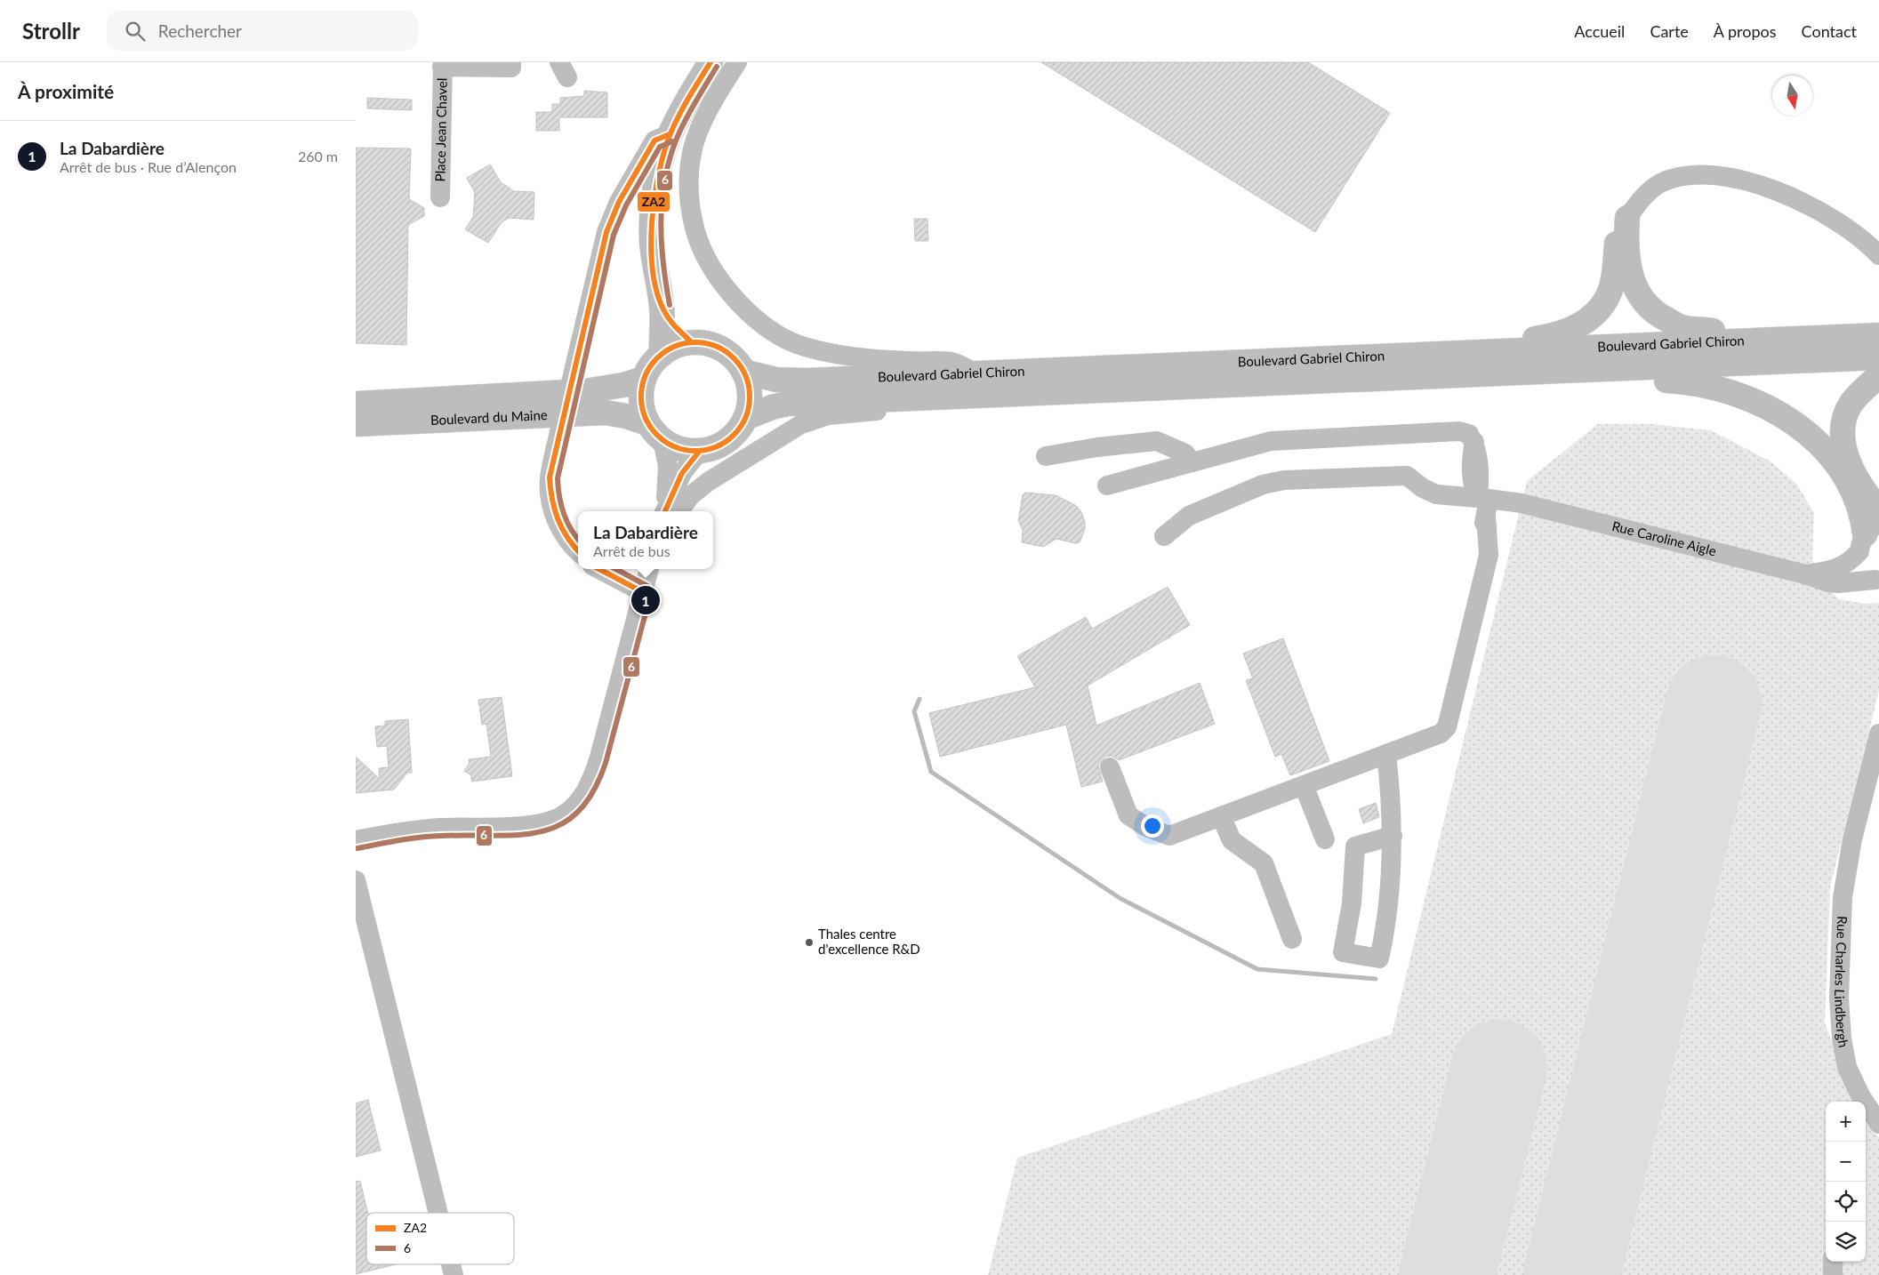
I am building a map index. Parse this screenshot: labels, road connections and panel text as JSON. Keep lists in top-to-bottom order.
{
  "streets": {
    "main road": ["Boulevard Gabriel Chiron", "Boulevard du Maine"],
    "street": ["Place Jean Chavel", "Rue Caroline Aigle", "Rue Charles Lindbergh"]
  },
  "crossings": [
    ["Boulevard Gabriel Chiron", "Boulevard du Maine"]
  ],
  "places": ["Thales centre d'excellence R&D"],
  "lines": ["transit line ZA2", "transit line 6"],
  "legend": ["ZA2", "6"],
  "north": "bottom",
  "page": {
    "header": "Strollr",
    "search": "Rechercher",
    "nav": [
      "Accueil",
      "Carte",
      "À propos",
      "Contact"
    ],
    "heading": "À proximité",
    "list": [
      {
        "mark": "1",
        "name": "La Dabardière",
        "note": "Arrêt de bus · Rue d’Alençon",
        "value": "260 m"
      }
    ],
    "popup": ["La Dabardière", "Arrêt de bus"],
    "pins": "1",
    "map_buttons": ["+", "−"]
  }
}
